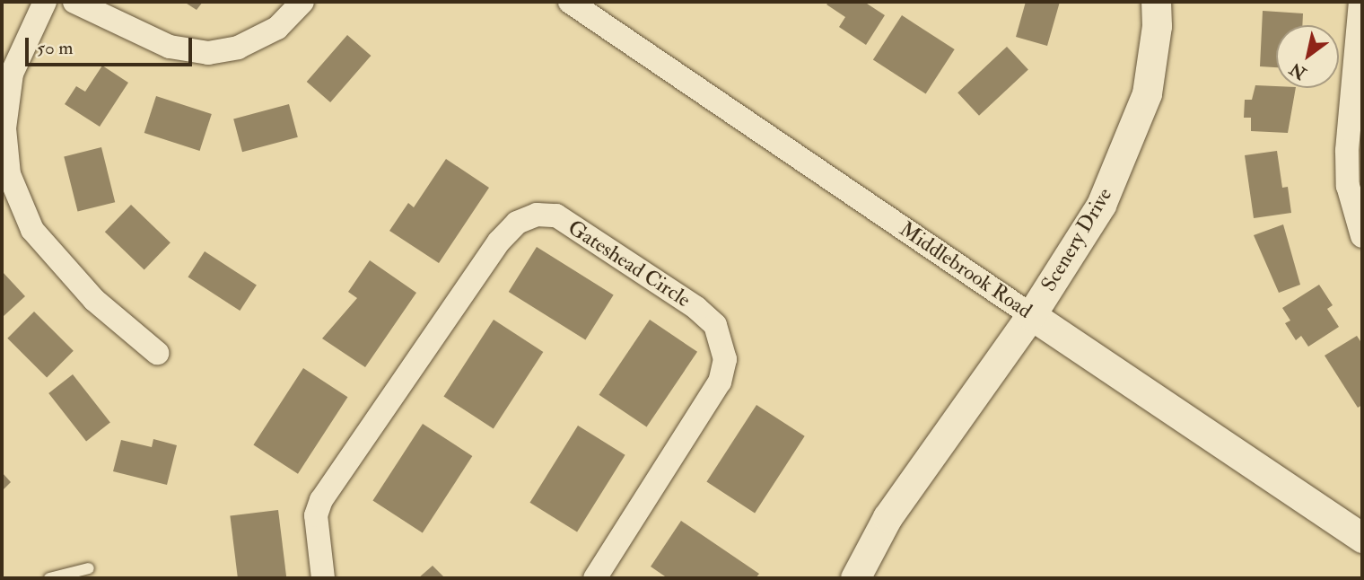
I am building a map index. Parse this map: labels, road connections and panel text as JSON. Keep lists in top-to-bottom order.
{
  "streets": {
    "street": ["Scenery Drive", "Gateshead Circle", "Middlebrook Road"]
  },
  "crossings": [
    ["Scenery Drive", "Middlebrook Road"]
  ],
  "scale_bar": "50 m",
  "north": "bottom left"
}
